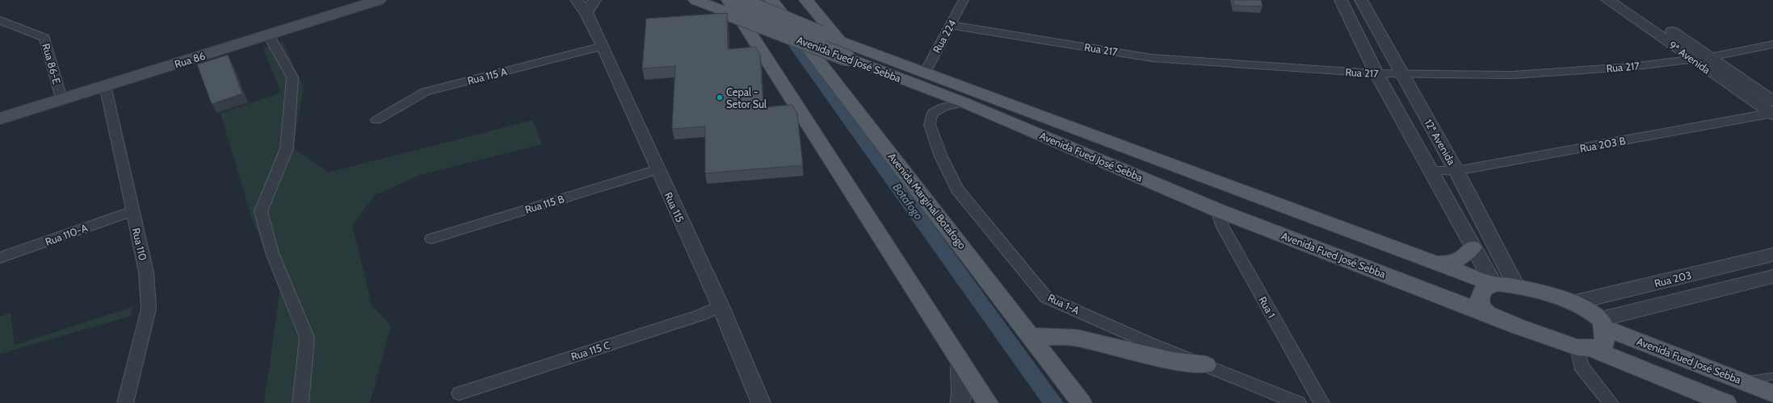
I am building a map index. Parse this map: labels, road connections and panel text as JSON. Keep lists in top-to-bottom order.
{
  "streets": {
    "main road": ["Avenida Fued José Sebba", "Rua 86", "Avenida Marginal Botafogo"],
    "street": [
      "Rua 224",
      "Rua 217",
      "9ª Avenida",
      "Rua 86-E",
      "Rua 115 A",
      "12ª Avenida",
      "Rua 203 B",
      "Rua 115 B",
      "Rua 115",
      "Rua 110-A",
      "Rua 110",
      "Rua 203",
      "Rua 1-A",
      "Rua 1",
      "Rua 115 C"
    ]
  },
  "crossings": [
    ["Rua 224", "Rua 217"],
    ["Rua 224", "Avenida Fued José Sebba"],
    ["Rua 217", "9ª Avenida"],
    ["Rua 217", "12ª Avenida"],
    ["9ª Avenida", "Rua 203 B"],
    ["Avenida Fued José Sebba", "12ª Avenida"],
    ["Avenida Fued José Sebba", "Rua 203"],
    ["Avenida Fued José Sebba", "Rua 1-A"],
    ["Avenida Fued José Sebba", "Rua 1"],
    ["Rua 86", "Rua 86-E"],
    ["Rua 86", "Rua 110"],
    ["Rua 115 A", "Rua 115"],
    ["12ª Avenida", "Rua 203 B"],
    ["Rua 115 B", "Rua 115"],
    ["Rua 115", "Rua 115 C"],
    ["Rua 110-A", "Rua 110"]
  ],
  "water": ["Botafogo"],
  "places": ["Cepal - Setor Sul"]
}
